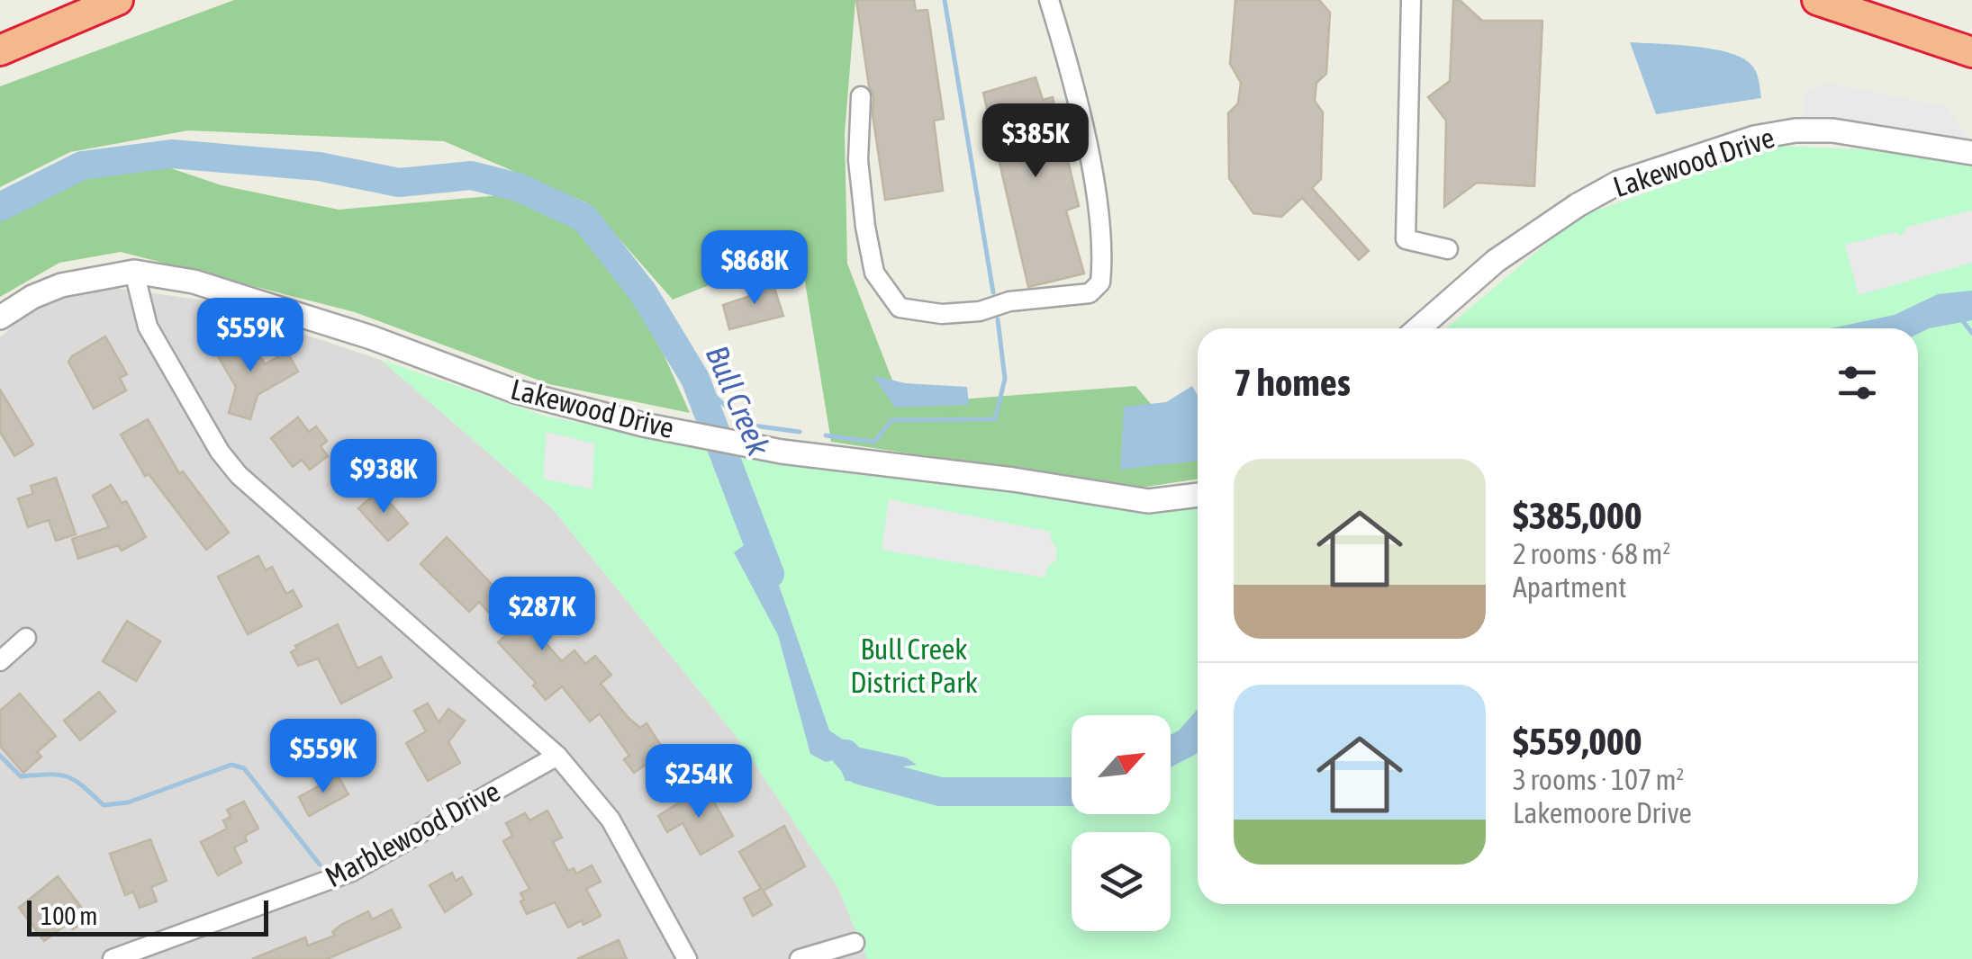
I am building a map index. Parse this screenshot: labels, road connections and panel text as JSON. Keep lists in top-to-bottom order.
{
  "streets": {
    "street": ["Lakewood Drive", "Marblewood Drive"]
  },
  "water": ["Bull Creek"],
  "parks": ["Bull Creek District Park"],
  "scale_bar": "100 m",
  "north": "top right",
  "page": {
    "price": [
      "$385K",
      "$868K",
      "$559K",
      "$938K",
      "$287K",
      "$559K",
      "$254K"
    ],
    "heading": "7 homes",
    "list": [
      {
        "name": "$385,000",
        "note": "2 rooms · 68 m² · Apartment"
      },
      {
        "name": "$559,000",
        "note": "3 rooms · 107 m² · Lakemoore Drive"
      }
    ],
    "scale": "100 m"
  }
}
